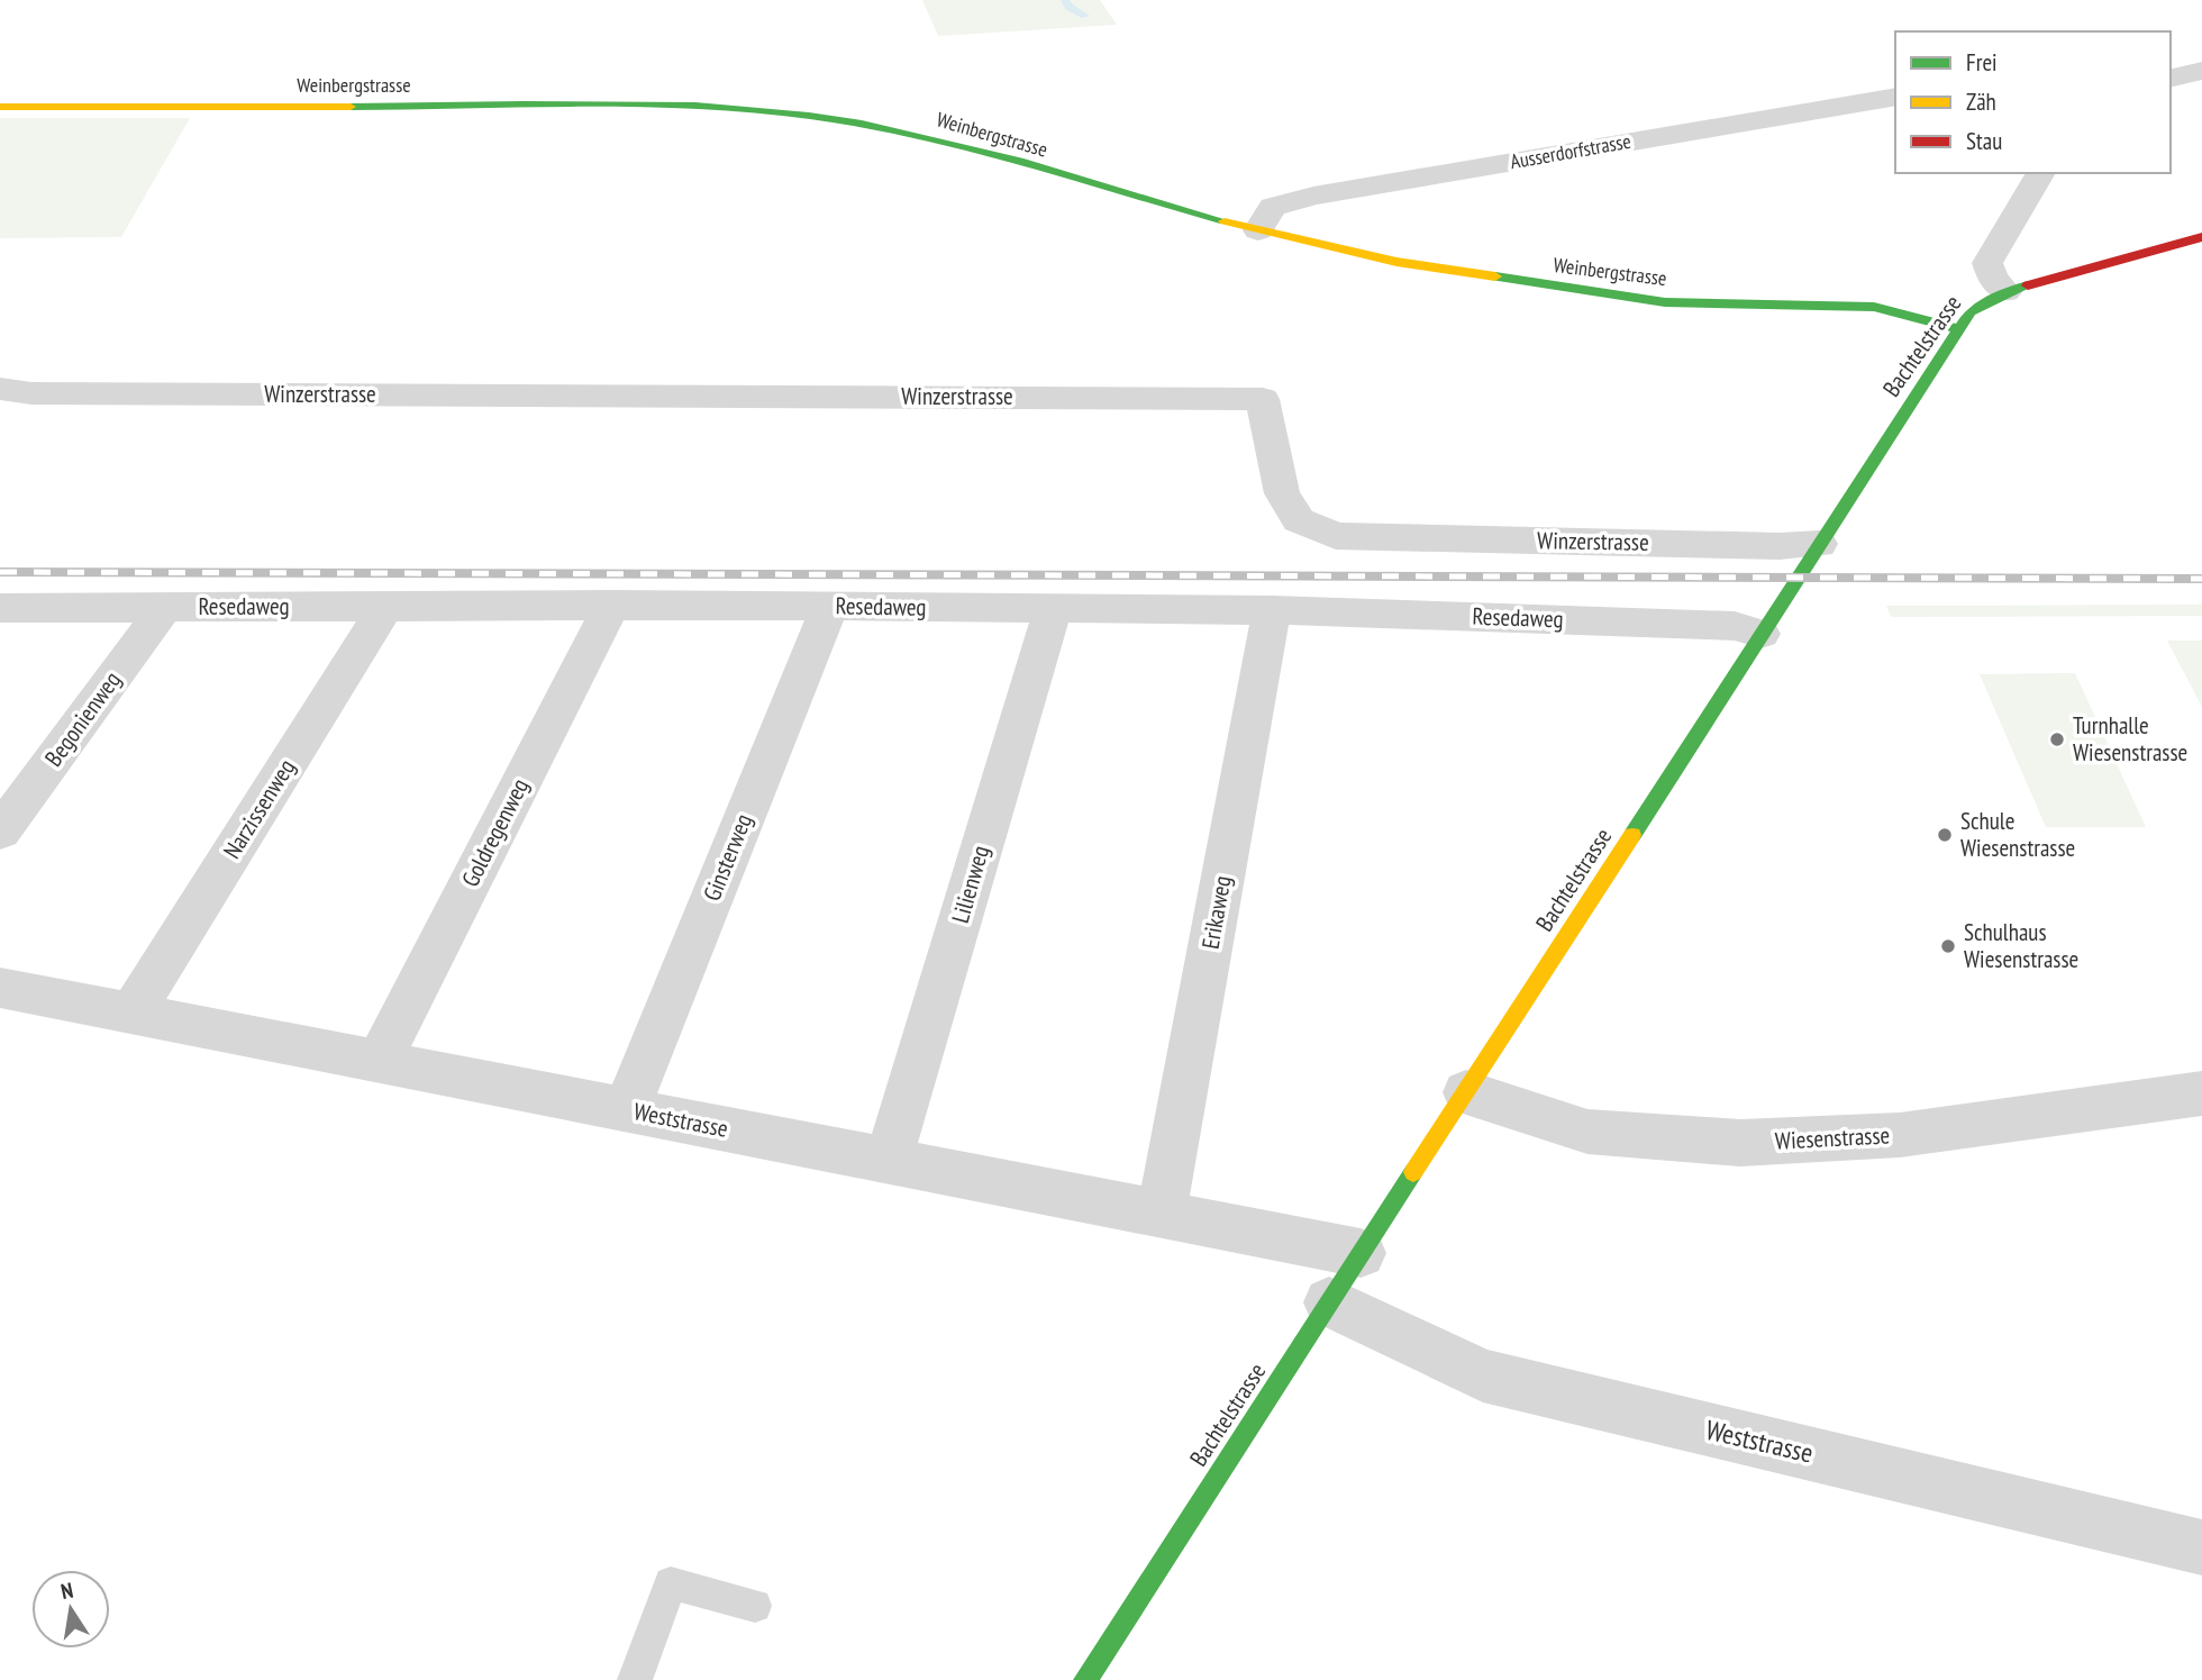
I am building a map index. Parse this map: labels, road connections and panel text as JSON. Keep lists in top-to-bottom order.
{
  "streets": {
    "street": [
      "Weinbergstrasse",
      "Ausserdorfstrasse",
      "Bachtelstrasse",
      "Winzerstrasse",
      "Resedaweg",
      "Begonienweg",
      "Narzissenweg",
      "Goldregenweg",
      "Ginsterweg",
      "Lilienweg",
      "Erikaweg",
      "Weststrasse",
      "Wiesenstrasse"
    ]
  },
  "crossings": [
    ["Weinbergstrasse", "Ausserdorfstrasse"],
    ["Weinbergstrasse", "Bachtelstrasse"],
    ["Bachtelstrasse", "Winzerstrasse"],
    ["Bachtelstrasse", "Resedaweg"],
    ["Bachtelstrasse", "Weststrasse"],
    ["Bachtelstrasse", "Wiesenstrasse"],
    ["Resedaweg", "Begonienweg"],
    ["Resedaweg", "Narzissenweg"],
    ["Resedaweg", "Goldregenweg"],
    ["Resedaweg", "Ginsterweg"],
    ["Resedaweg", "Lilienweg"],
    ["Resedaweg", "Erikaweg"],
    ["Narzissenweg", "Weststrasse"],
    ["Goldregenweg", "Weststrasse"],
    ["Ginsterweg", "Weststrasse"],
    ["Lilienweg", "Weststrasse"],
    ["Erikaweg", "Weststrasse"]
  ],
  "places": ["Turnhalle Wiesenstrasse", "Schule Wiesenstrasse", "Schulhaus Wiesenstrasse"],
  "legend": ["Frei", "Zäh", "Stau"],
  "north": "top"
}
